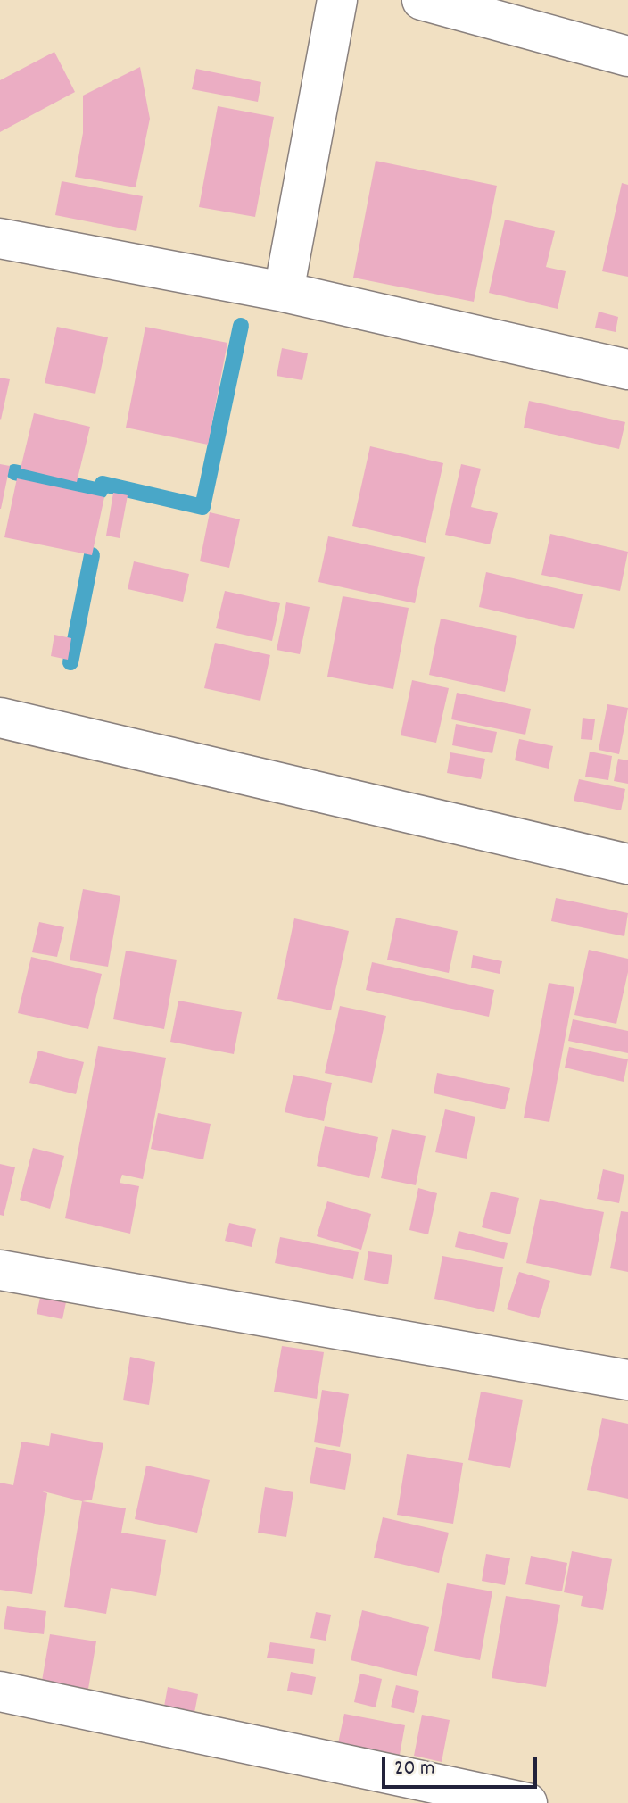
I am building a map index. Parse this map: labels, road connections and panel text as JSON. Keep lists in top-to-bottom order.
{
  "scale_bar": "20 m"
}
